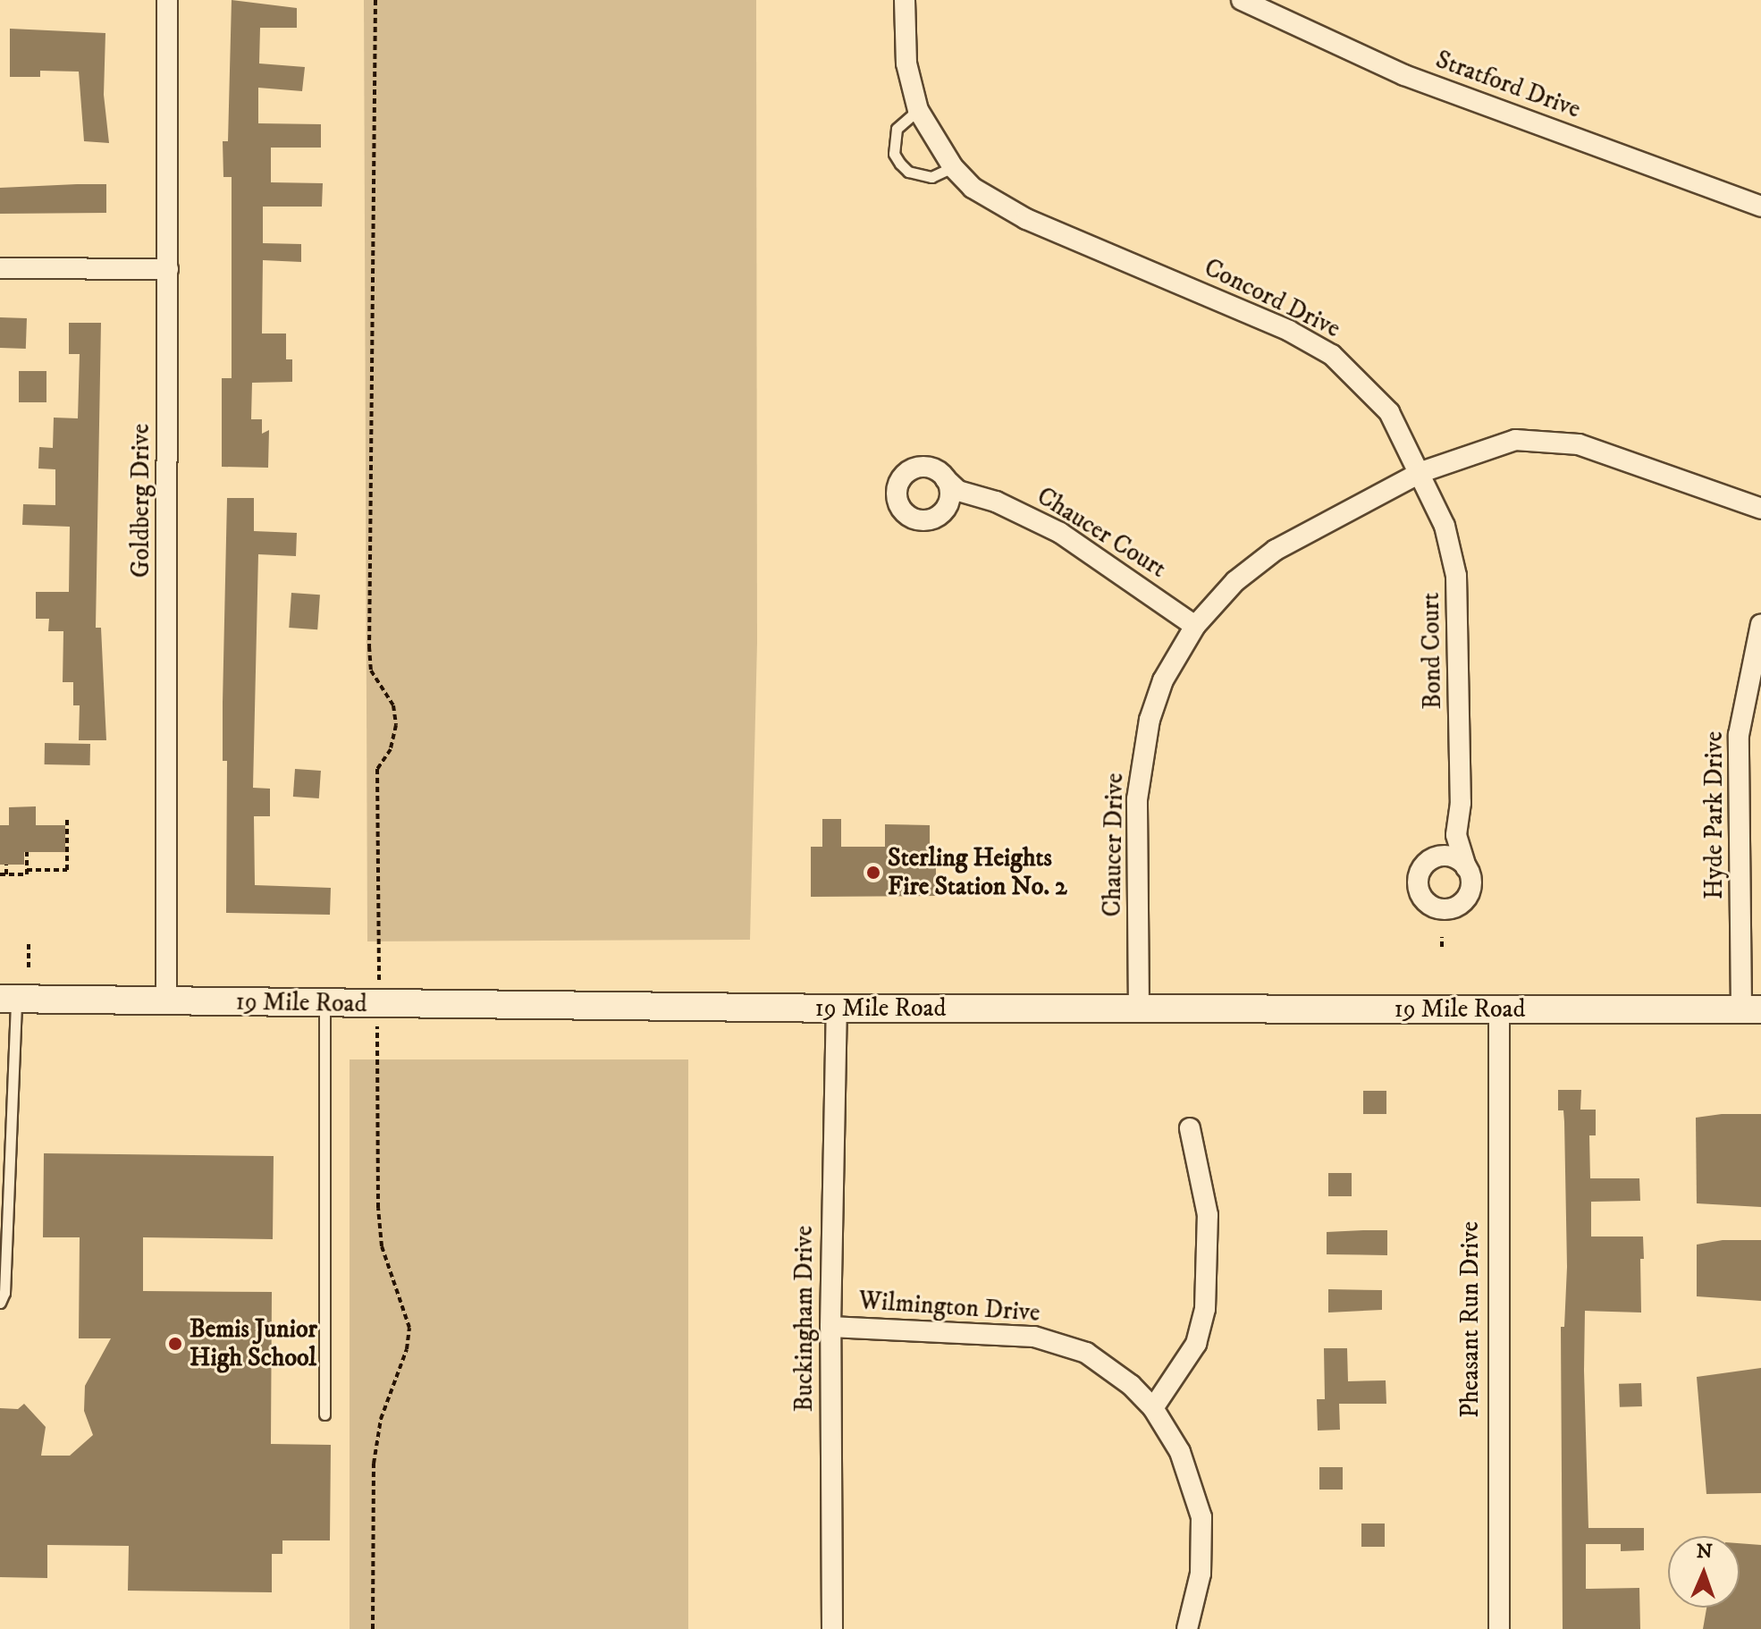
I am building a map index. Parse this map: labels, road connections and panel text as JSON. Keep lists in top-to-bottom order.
{
  "streets": {
    "street": [
      "Stratford Drive",
      "Concord Drive",
      "Goldberg Drive",
      "Chaucer Court",
      "Bond Court",
      "Hyde Park Drive",
      "Chaucer Drive",
      "19 Mile Road",
      "Wilmington Drive",
      "Buckingham Drive",
      "Pheasant Run Drive"
    ]
  },
  "crossings": [
    ["Concord Drive", "Bond Court"],
    ["Concord Drive", "Chaucer Drive"],
    ["Goldberg Drive", "19 Mile Road"],
    ["Chaucer Court", "Chaucer Drive"],
    ["Bond Court", "Chaucer Drive"],
    ["Hyde Park Drive", "19 Mile Road"],
    ["Chaucer Drive", "19 Mile Road"],
    ["19 Mile Road", "Buckingham Drive"],
    ["19 Mile Road", "Pheasant Run Drive"],
    ["Wilmington Drive", "Buckingham Drive"]
  ],
  "places": ["Sterling Heights Fire Station No. 2", "Bemis Junior High School"],
  "north": "top"
}
